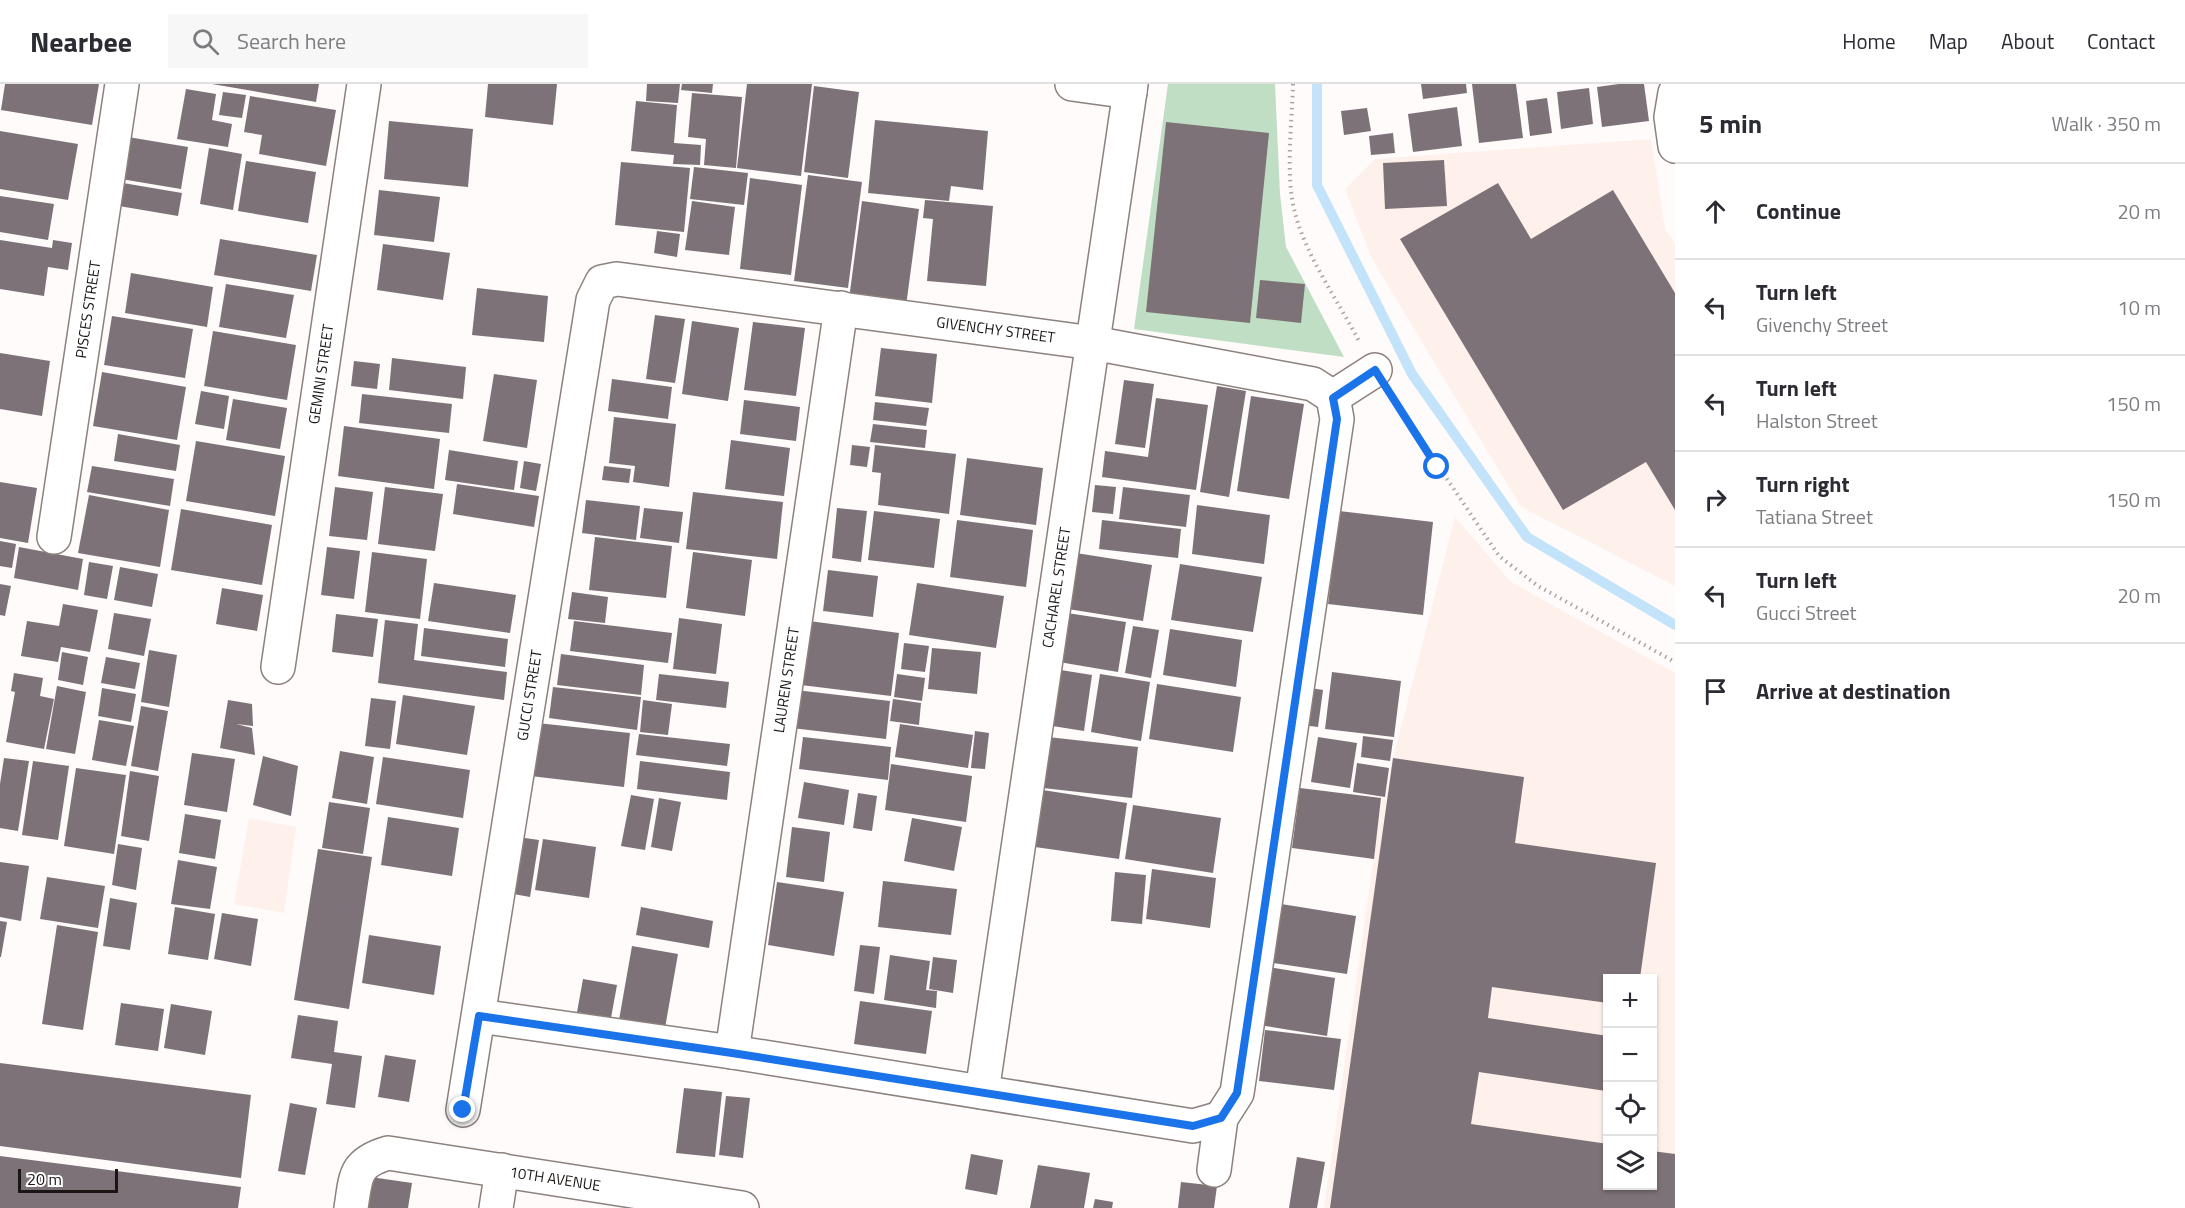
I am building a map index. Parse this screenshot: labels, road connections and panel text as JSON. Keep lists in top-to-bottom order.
{
  "streets": {
    "street": [
      "PISCES STREET",
      "GIVENCHY STREET",
      "GEMINI STREET",
      "CACHAREL STREET",
      "LAUREN STREET",
      "GUCCI STREET",
      "10TH AVENUE"
    ]
  },
  "crossings": [
    ["GIVENCHY STREET", "CACHAREL STREET"],
    ["GIVENCHY STREET", "LAUREN STREET"],
    ["GIVENCHY STREET", "GUCCI STREET"]
  ],
  "scale_bar": "20 m",
  "page": {
    "header": "Nearbee",
    "search": "Search here",
    "nav": [
      "Home",
      "Map",
      "About",
      "Contact"
    ],
    "heading": ["5 min", "Walk · 350 m"],
    "list": [
      ["Continue", "20 m"],
      ["Turn left", "Givenchy Street", "10 m"],
      ["Turn left", "Halston Street", "150 m"],
      ["Turn right", "Tatiana Street", "150 m"],
      ["Turn left", "Gucci Street", "20 m"],
      "Arrive at destination"
    ],
    "map_buttons": ["+", "−"],
    "scale": "20 m"
  }
}
